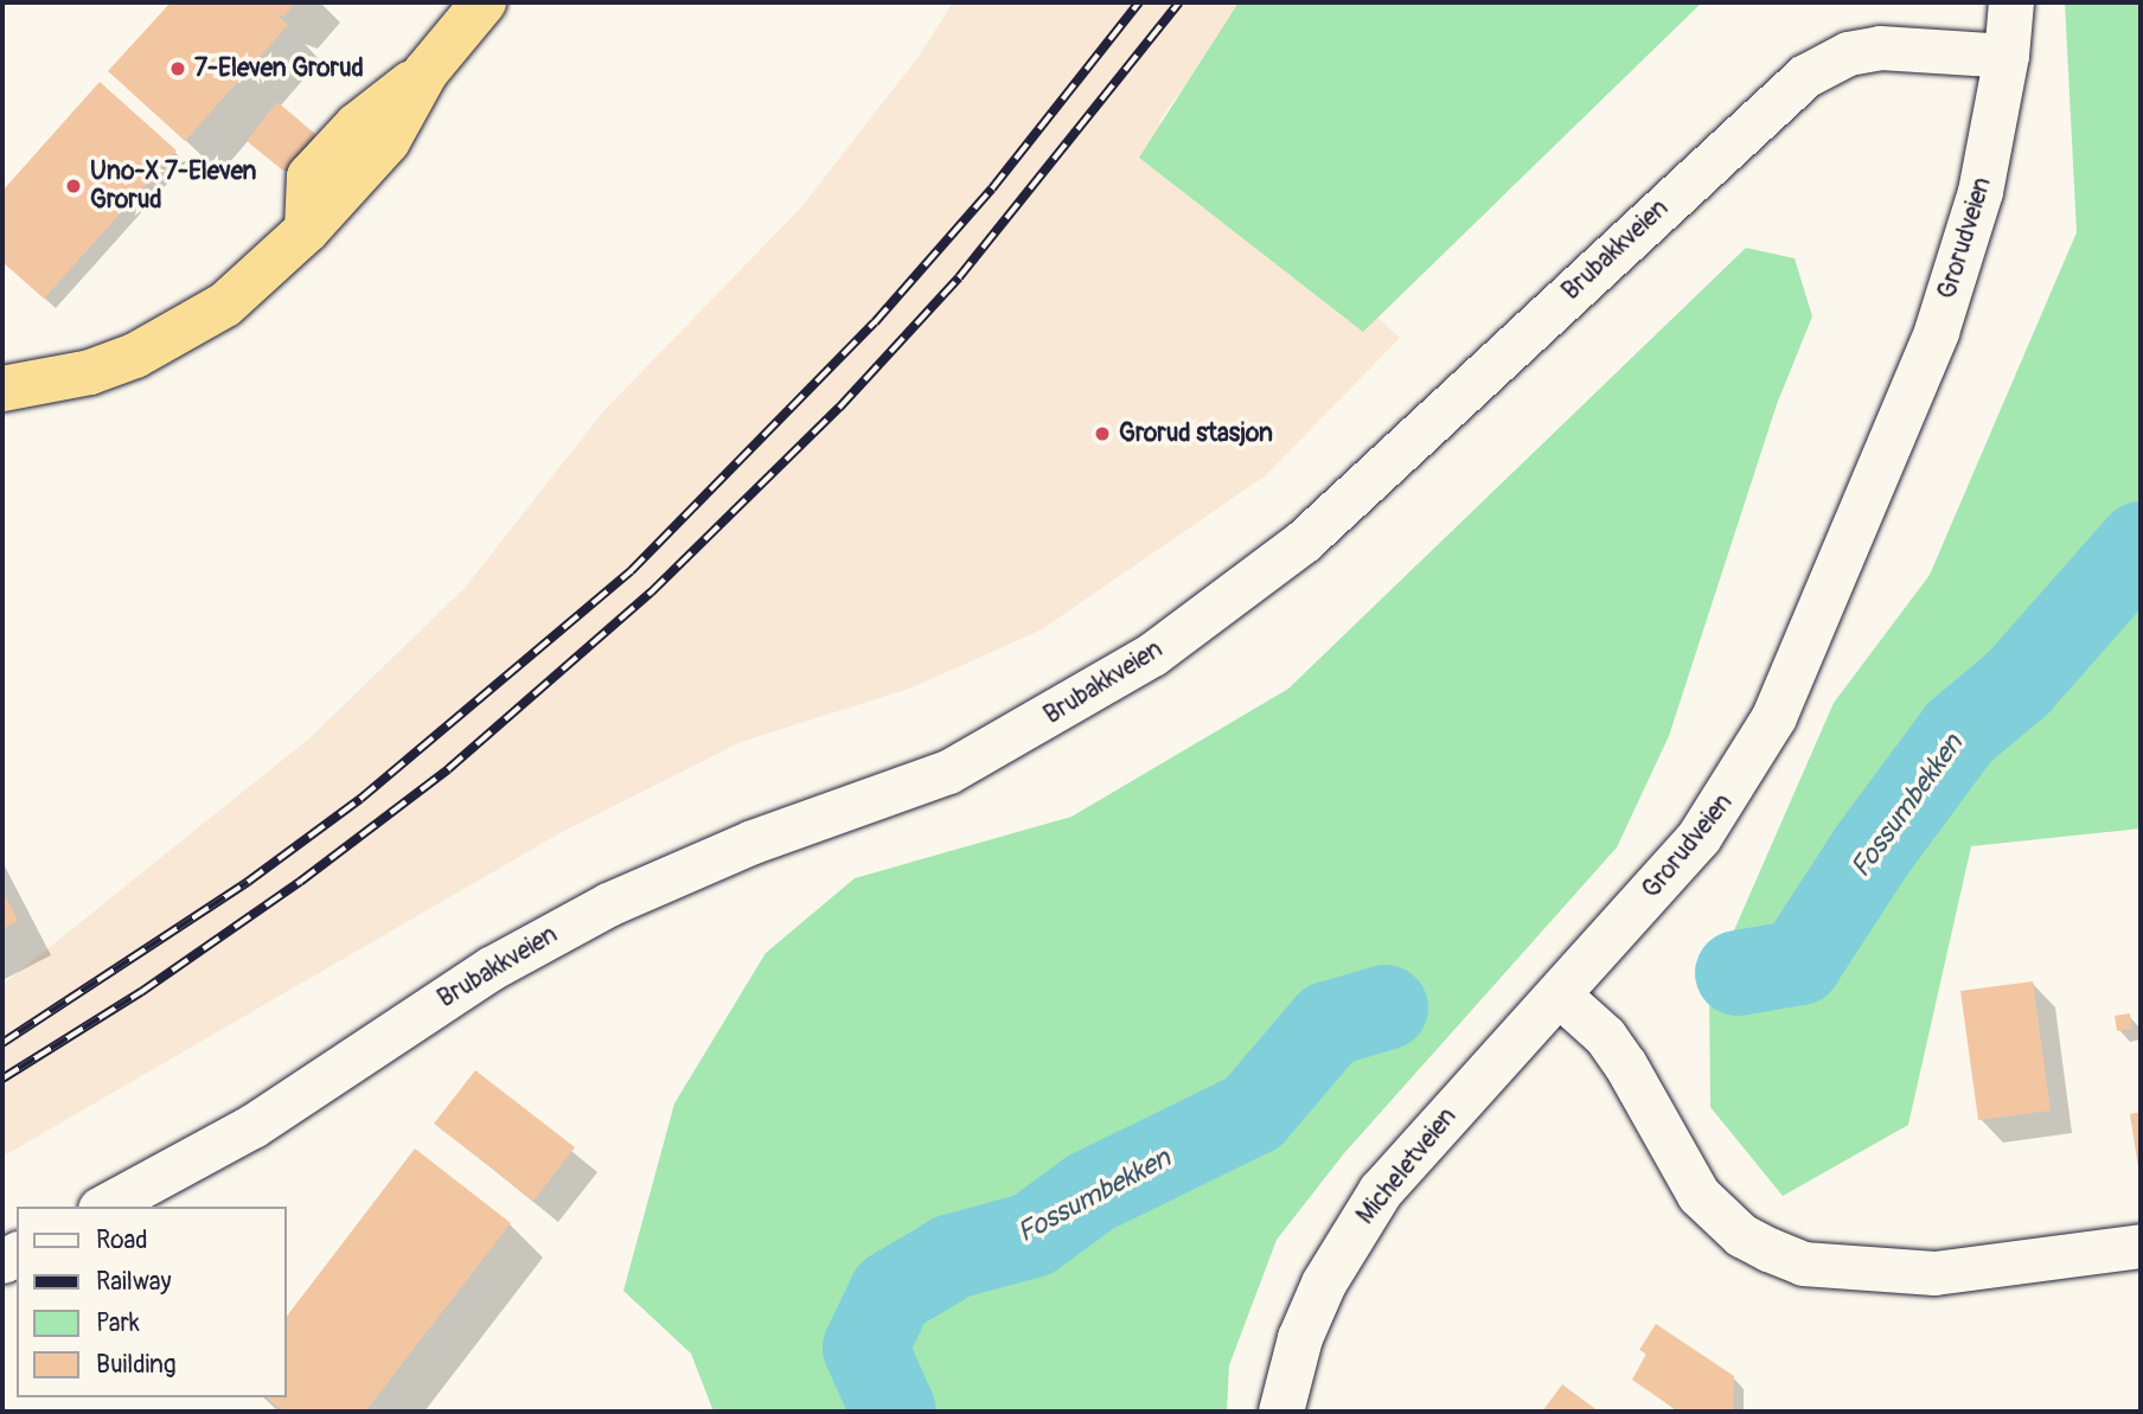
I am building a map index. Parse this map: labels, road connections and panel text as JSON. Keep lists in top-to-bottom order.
{
  "streets": {
    "main road": ["Grorudveien", "Micheletveien"],
    "street": ["Brubakkveien"]
  },
  "crossings": [
    ["Grorudveien", "Brubakkveien"],
    ["Grorudveien", "Micheletveien"]
  ],
  "water": ["Fossumbekken"],
  "places": ["7-Eleven Grorud", "Uno-X 7-Eleven Grorud", "Grorud stasjon"],
  "legend": [
    "Road",
    "Railway",
    "Park",
    "Building"
  ]
}
